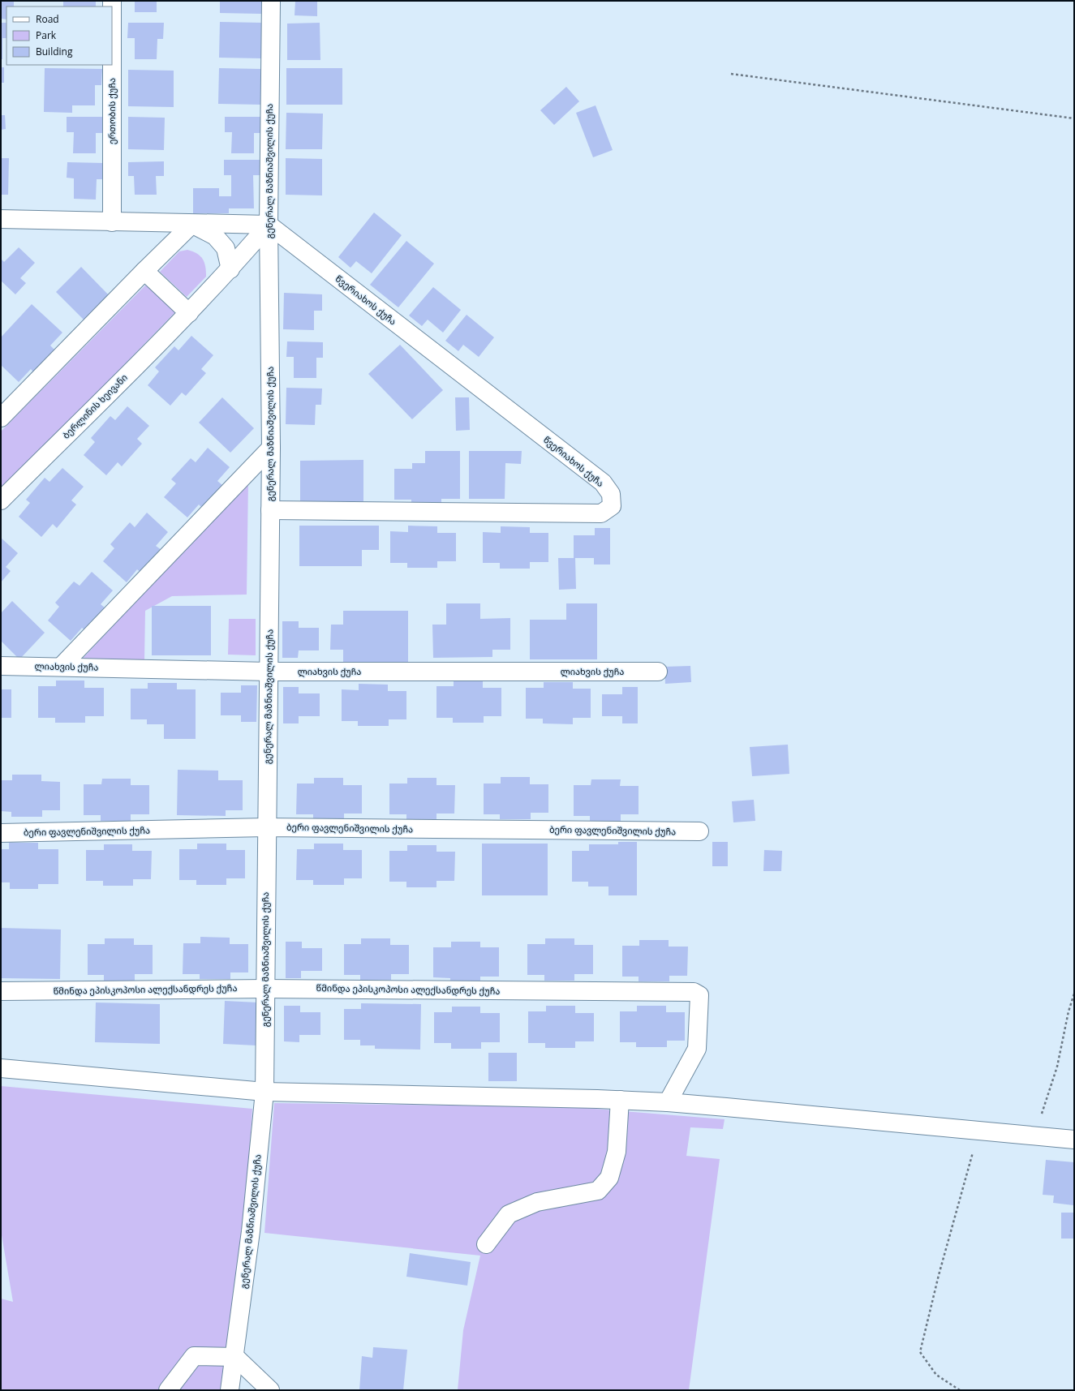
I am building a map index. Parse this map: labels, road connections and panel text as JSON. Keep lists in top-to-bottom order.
{
  "streets": {
    "street": [
      "ერთობის ქუჩა",
      "გენერალ მაზნიაშვილის ქუჩა",
      "წვერიახოს ქუჩა",
      "ბერლინის ხეივანი",
      "ლიახვის ქუჩა",
      "ბერი ფავლენიშვილის ქუჩა",
      "წმინდა ეპისკოპოსი ალექსანდრეს ქუჩა"
    ]
  },
  "crossings": [
    ["გენერალ მაზნიაშვილის ქუჩა", "წვერიახოს ქუჩა"],
    ["გენერალ მაზნიაშვილის ქუჩა", "ბერლინის ხეივანი"],
    ["გენერალ მაზნიაშვილის ქუჩა", "ლიახვის ქუჩა"],
    ["გენერალ მაზნიაშვილის ქუჩა", "ბერი ფავლენიშვილის ქუჩა"],
    ["გენერალ მაზნიაშვილის ქუჩა", "წმინდა ეპისკოპოსი ალექსანდრეს ქუჩა"],
    ["წვერიახოს ქუჩა", "ბერლინის ხეივანი"]
  ],
  "legend": ["Road", "Park", "Building"]
}
